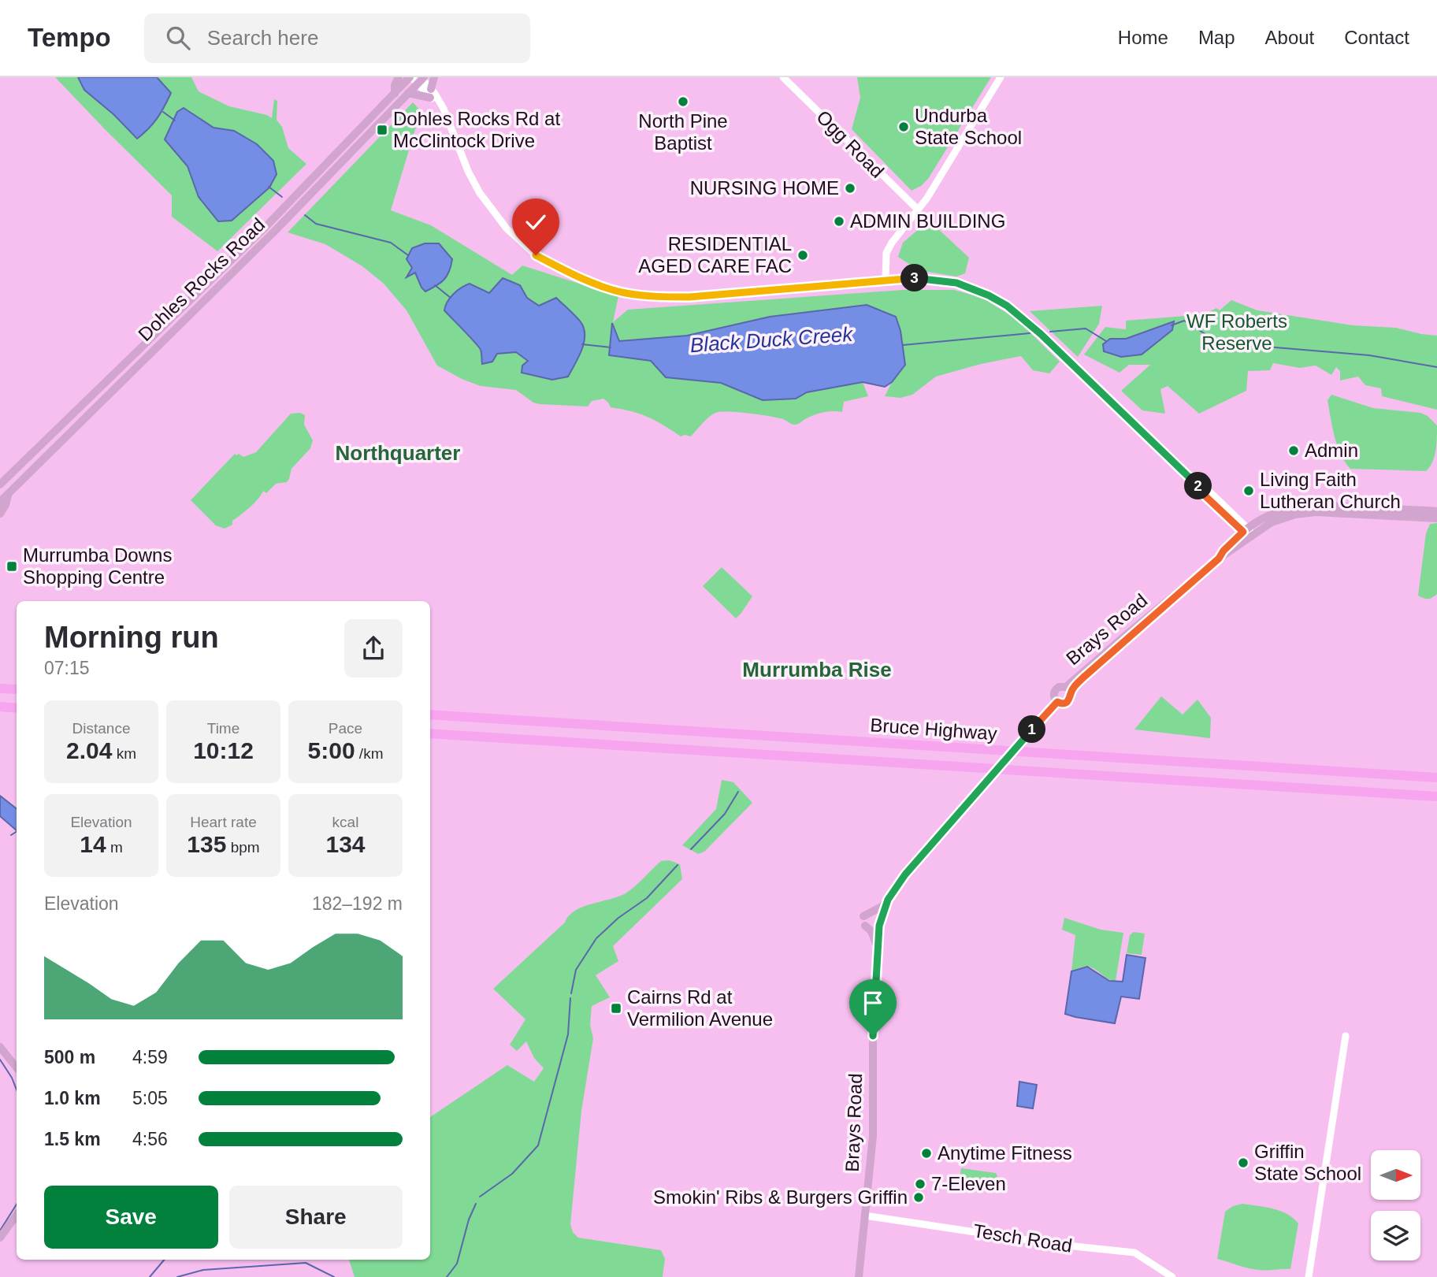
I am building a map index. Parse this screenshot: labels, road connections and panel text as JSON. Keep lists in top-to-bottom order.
{
  "streets": {
    "highway": ["Bruce Highway"],
    "main road": ["Dohles Rocks Road", "Brays Road"],
    "street": ["Ogg Road", "Tesch Road"]
  },
  "crossings": [
    ["Brays Road", "Tesch Road"]
  ],
  "districts": ["Northquarter", "Murrumba Rise"],
  "water": ["Black Duck Creek"],
  "parks": ["WF Roberts Reserve"],
  "places": {
    "other": [
      "North Pine Baptist",
      "Undurba State School",
      "NURSING HOME",
      "ADMIN BUILDING",
      "RESIDENTIAL AGED CARE FAC",
      "Admin",
      "Living Faith Lutheran Church",
      "Anytime Fitness",
      "Griffin State School",
      "7-Eleven",
      "Smokin' Ribs & Burgers Griffin"
    ],
    "transit": ["Dohles Rocks Rd at McClintock Drive", "Murrumba Downs Shopping Centre", "Cairns Rd at Vermilion Avenue"]
  },
  "north": "right",
  "page": {
    "header": "Tempo",
    "search": "Search here",
    "nav": [
      "Home",
      "Map",
      "About",
      "Contact"
    ],
    "pins": ["3", "2", "1"],
    "heading": ["Morning run", "07:15"],
    "stats": [
      ["Distance", "2.04 km"],
      ["Time", "10:12"],
      ["Pace", "5:00 /km"],
      ["Elevation", "14 m"],
      ["Heart rate", "135 bpm"],
      ["kcal", "134"]
    ],
    "chart": ["Elevation", "182–192 m"],
    "list": [
      {
        "name": "500 m",
        "note": "4:59"
      },
      {
        "name": "1.0 km",
        "note": "5:05"
      },
      {
        "name": "1.5 km",
        "note": "4:56"
      }
    ],
    "buttons": ["Save", "Share"]
  }
}
